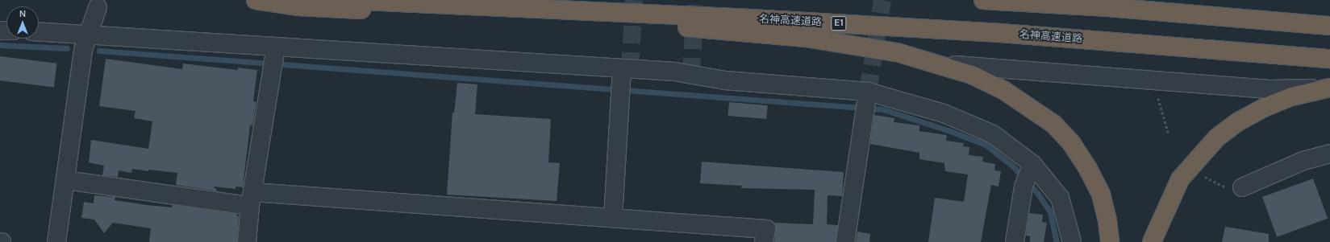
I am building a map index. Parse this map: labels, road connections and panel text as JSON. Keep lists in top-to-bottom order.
{
  "streets": {
    "highway": ["名神高速道路", "E1"]
  },
  "north": "top"
}
